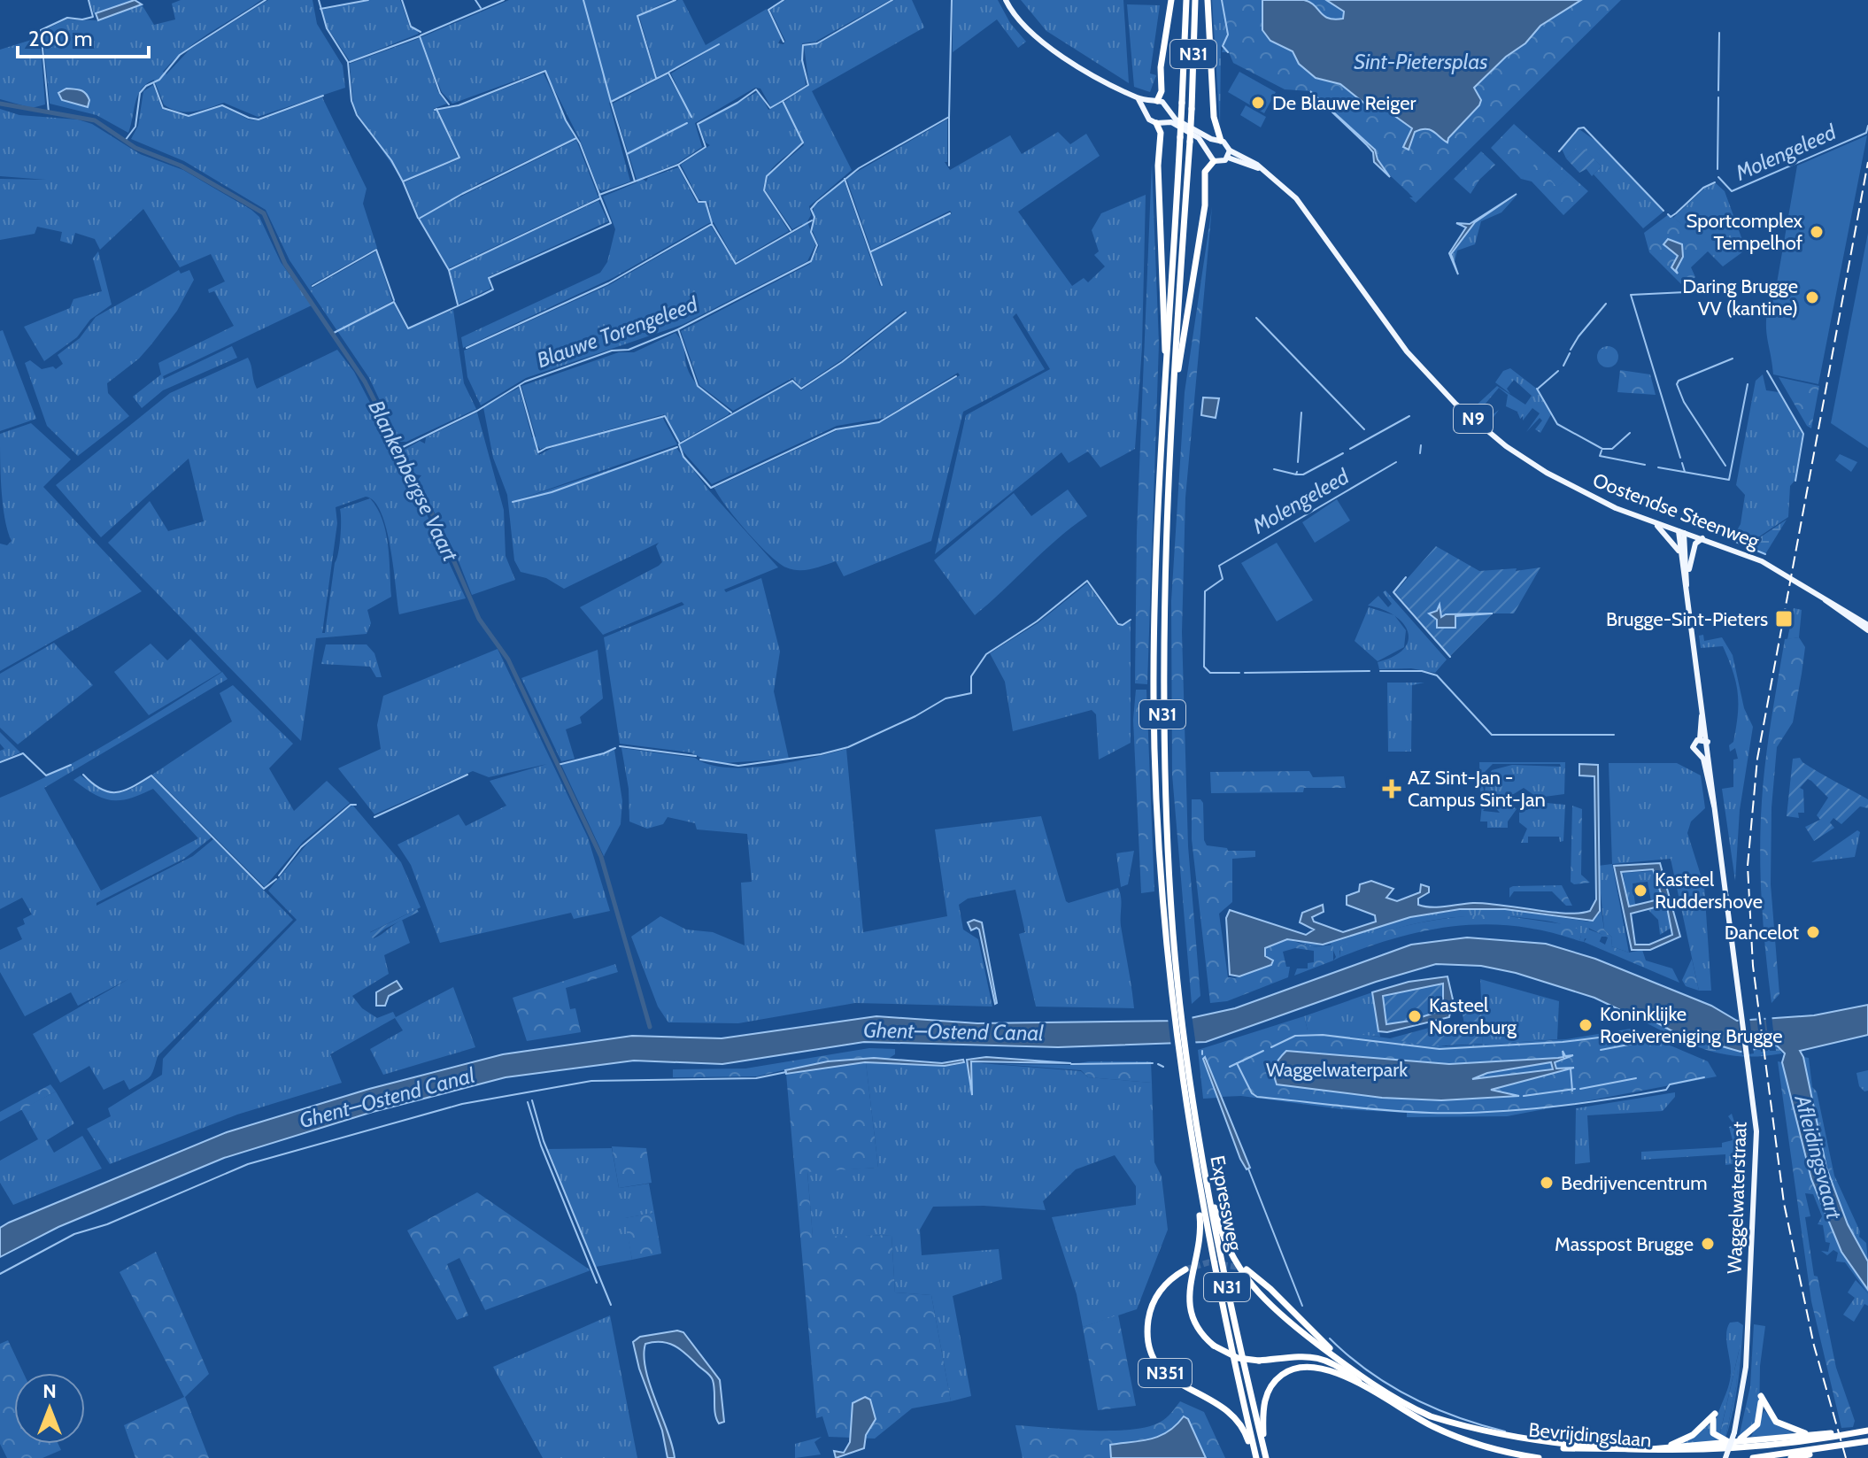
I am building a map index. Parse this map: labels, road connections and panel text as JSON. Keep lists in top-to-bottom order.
{
  "streets": {
    "highway": [
      "N31",
      "Expressweg",
      "N351",
      "Bevrijdingslaan"
    ],
    "main road": ["N9", "Oostendse Steenweg", "Waggelwaterstraat"]
  },
  "crossings": [
    ["N31", "Expressweg"],
    ["Oostendse Steenweg", "Waggelwaterstraat"],
    ["Expressweg", "N351"],
    ["Expressweg", "Bevrijdingslaan"],
    ["N351", "Bevrijdingslaan"]
  ],
  "water": [
    "Sint-Pietersplas",
    "Molengeleed",
    "Blauwe Torengeleed",
    "Blankenbergse Vaart",
    "Ghent–Ostend Canal",
    "Afleidingsvaart"
  ],
  "parks": ["Waggelwaterpark"],
  "places": {
    "other": [
      "De Blauwe Reiger",
      "Sportcomplex Tempelhof",
      "Daring Brugge VV (kantine)",
      "Kasteel Ruddershove",
      "Dancelot",
      "Kasteel Norenburg",
      "Koninklijke Roeivereniging Brugge",
      "Bedrijvencentrum",
      "Masspost Brugge"
    ],
    "transit": ["Brugge-Sint-Pieters"],
    "health": ["AZ Sint-Jan - Campus Sint-Jan"]
  },
  "scale_bar": "200 m",
  "north": "top"
}
